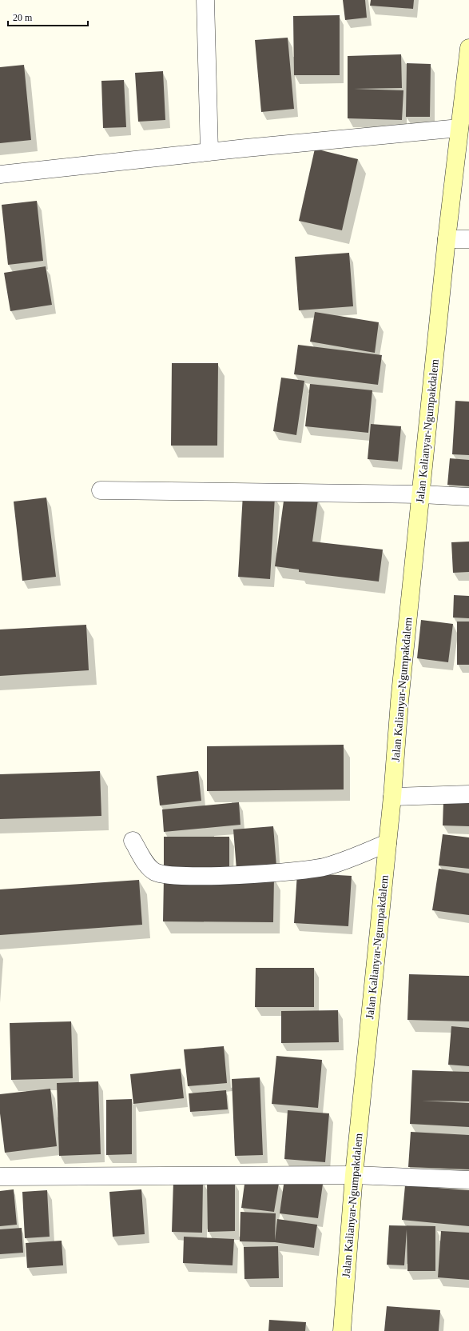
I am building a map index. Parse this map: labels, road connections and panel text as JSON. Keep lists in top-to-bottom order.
{
  "streets": {
    "street": ["Jalan Kalianyar-Ngumpakdalem"]
  },
  "scale_bar": "20 m"
}
